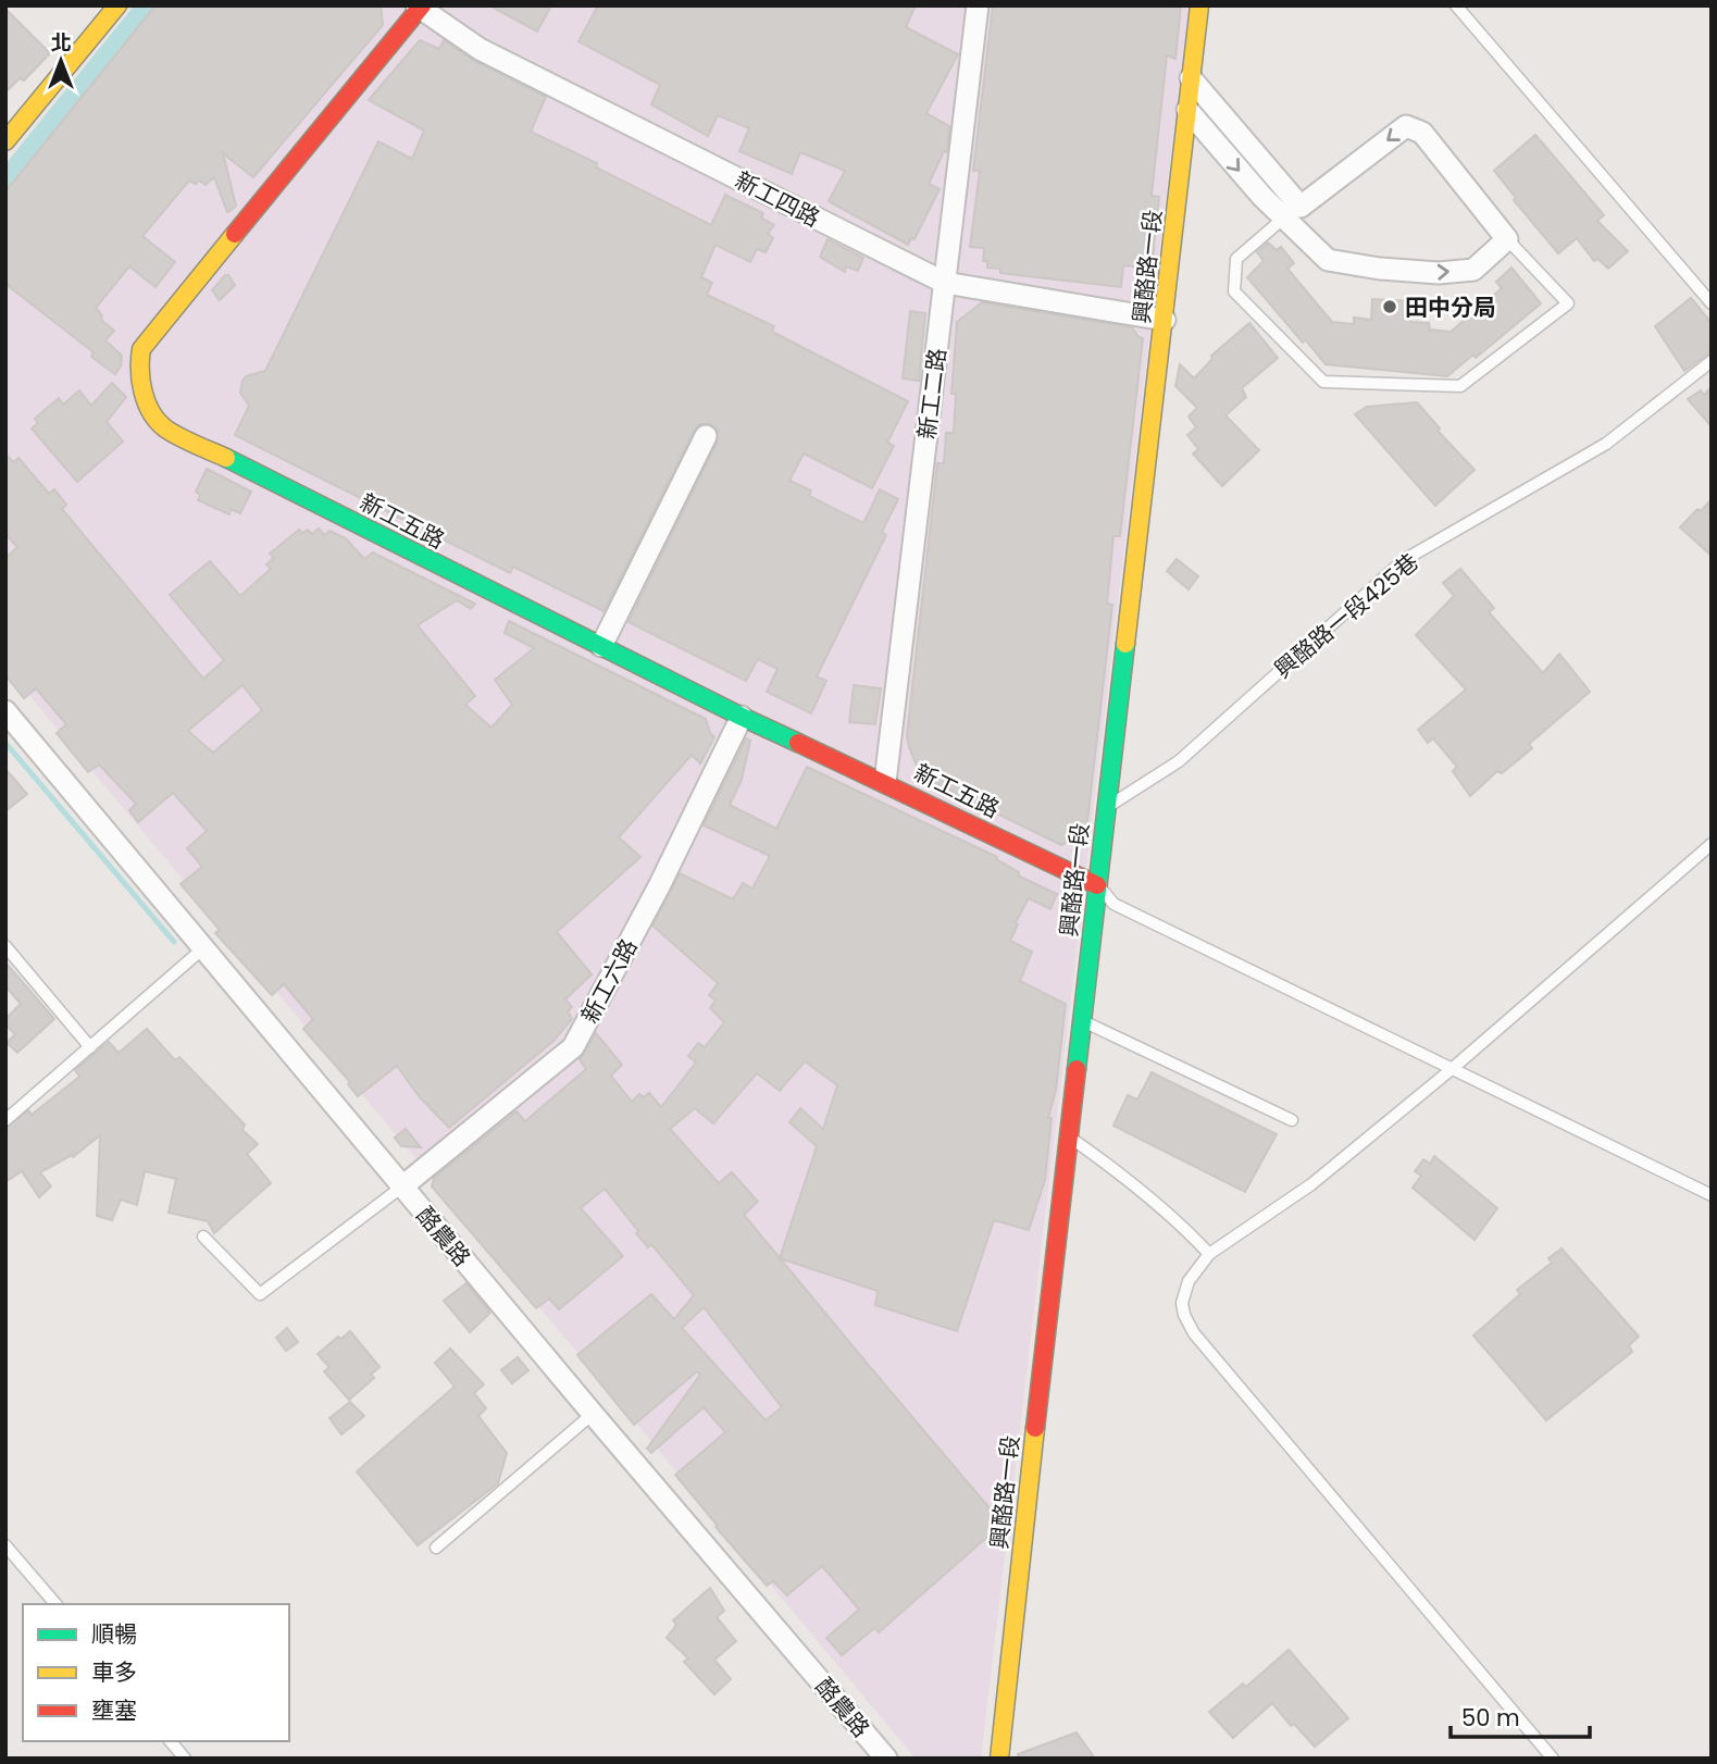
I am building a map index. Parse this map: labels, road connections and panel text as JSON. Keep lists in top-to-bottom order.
{
  "streets": {
    "street": [
      "新工四路",
      "興酪路一段",
      "新工二路",
      "新工五路",
      "新工六路",
      "酪農路"
    ],
    "lane": ["興酪路一段425巷"]
  },
  "crossings": [
    ["新工四路", "興酪路一段"],
    ["新工四路", "新工二路"],
    ["新工四路", "新工五路"],
    ["興酪路一段", "新工五路"],
    ["興酪路一段", "興酪路一段425巷"],
    ["新工二路", "新工五路"],
    ["新工五路", "新工六路"],
    ["新工六路", "酪農路"]
  ],
  "places": ["田中分局"],
  "legend": ["順暢", "車多", "壅塞"],
  "scale_bar": "50 m",
  "north": "top"
}
